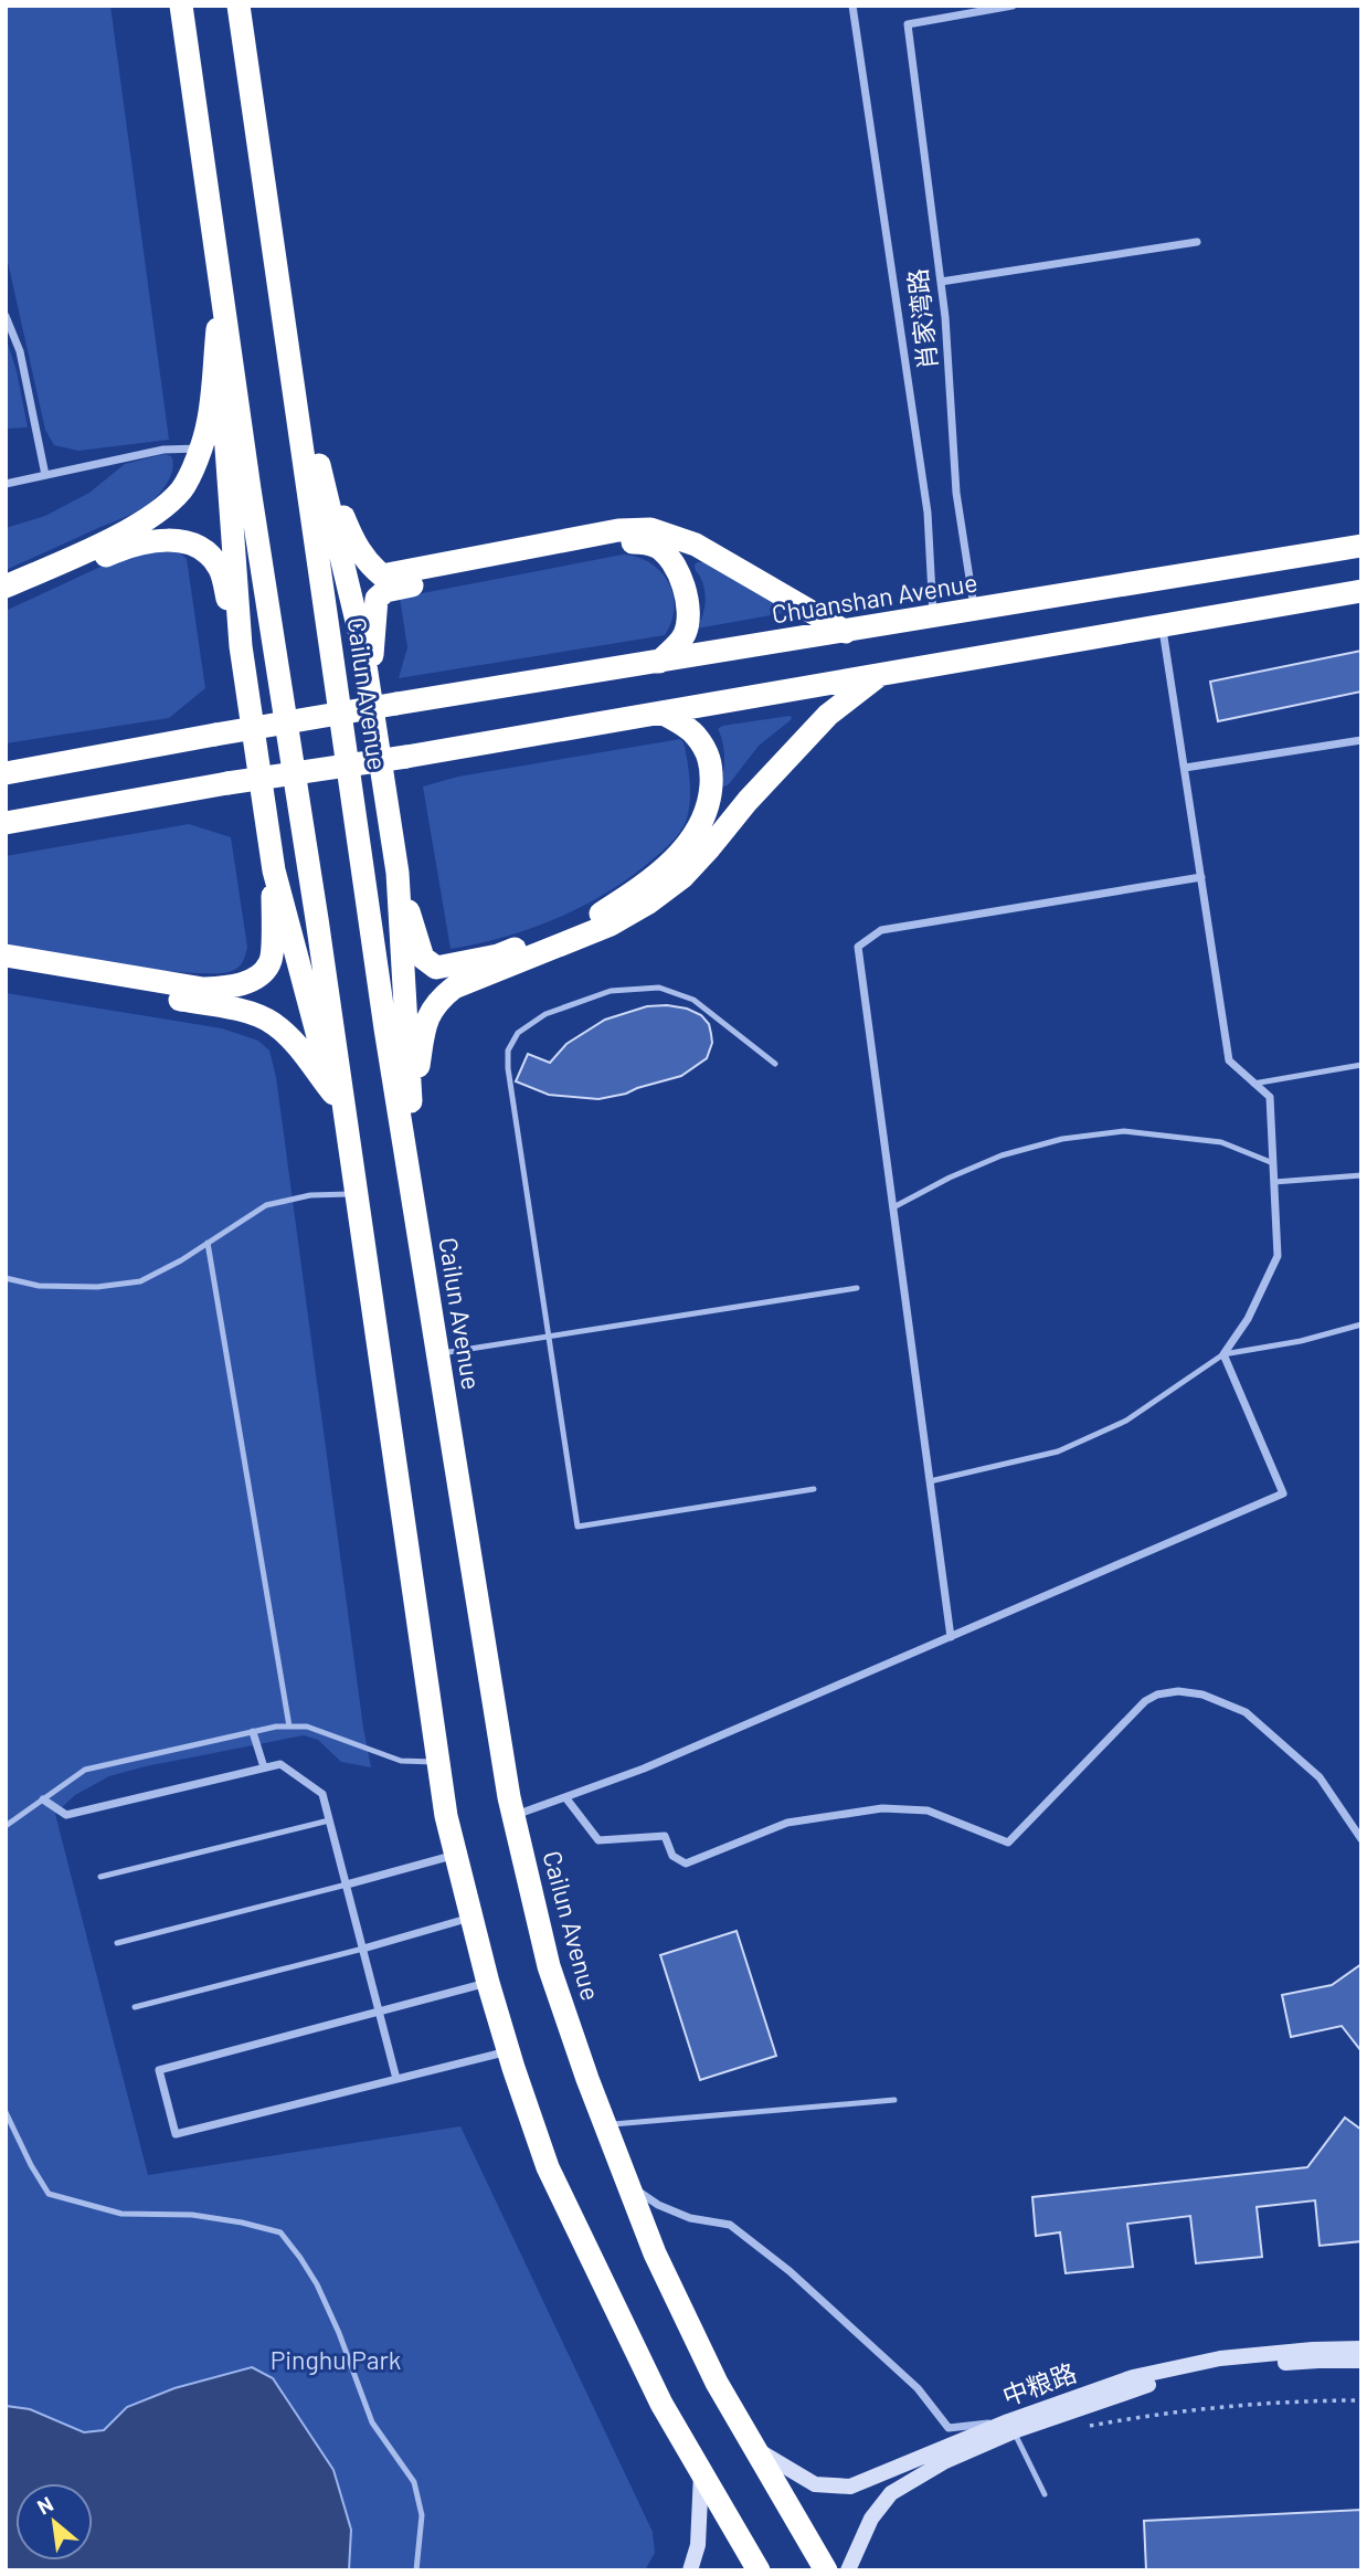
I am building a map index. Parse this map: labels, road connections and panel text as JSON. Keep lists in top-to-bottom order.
{
  "streets": {
    "highway": ["Chuanshan Avenue", "Cailun Avenue"],
    "street": ["肖家湾路", "中粮路"]
  },
  "crossings": [
    ["肖家湾路", "Chuanshan Avenue"],
    ["Cailun Avenue", "中粮路"]
  ],
  "parks": ["Pinghu Park"],
  "north": "top left"
}
